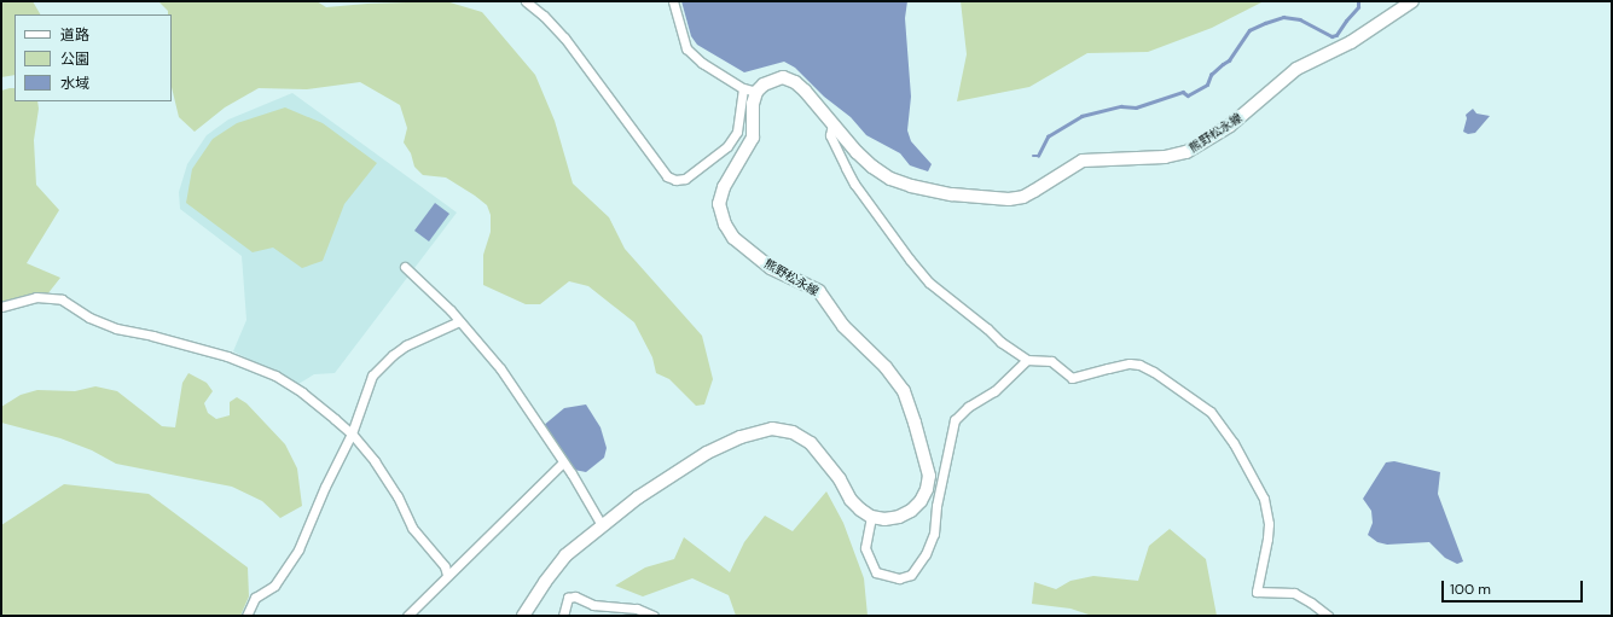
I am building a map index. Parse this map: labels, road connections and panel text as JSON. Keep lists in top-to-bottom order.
{
  "streets": {
    "main road": ["熊野松永線"]
  },
  "legend": ["道路", "公園", "水域"],
  "scale_bar": "100 m"
}
